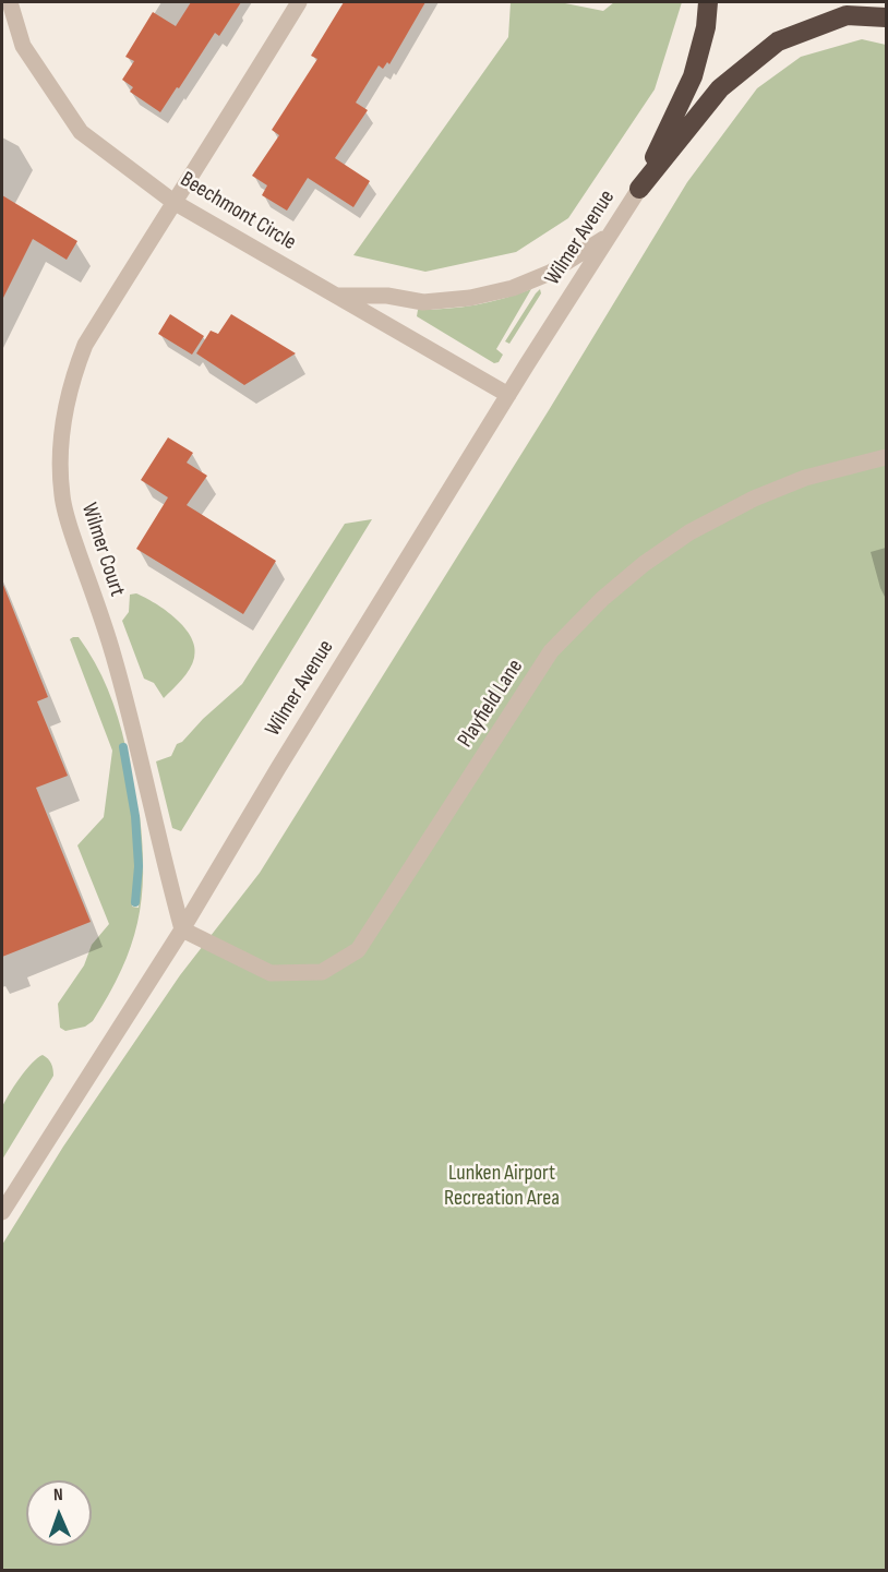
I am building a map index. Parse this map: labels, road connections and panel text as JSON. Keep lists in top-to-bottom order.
{
  "streets": {
    "street": [
      "Beechmont Circle",
      "Wilmer Avenue",
      "Wilmer Court",
      "Playfield Lane"
    ]
  },
  "crossings": [
    ["Beechmont Circle", "Wilmer Avenue"],
    ["Beechmont Circle", "Wilmer Court"],
    ["Wilmer Avenue", "Wilmer Court"],
    ["Wilmer Avenue", "Playfield Lane"],
    ["Wilmer Court", "Playfield Lane"]
  ],
  "parks": ["Lunken Airport Recreation Area"],
  "north": "top"
}
